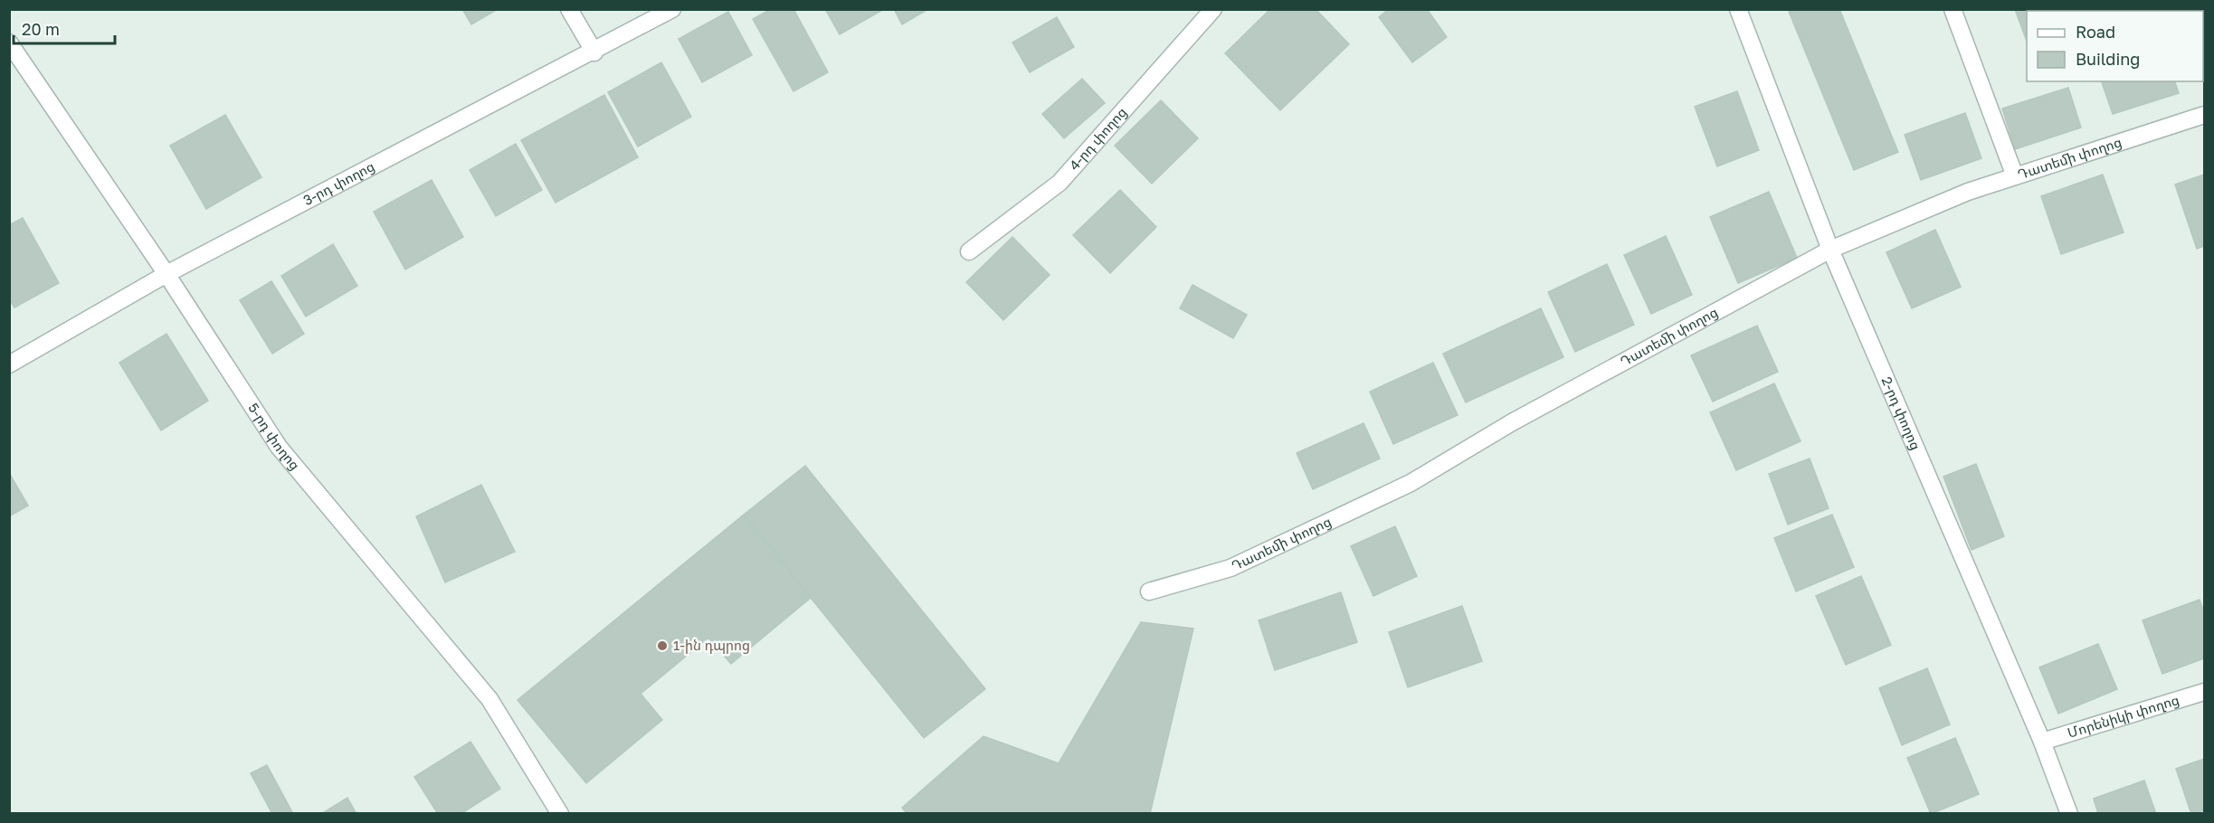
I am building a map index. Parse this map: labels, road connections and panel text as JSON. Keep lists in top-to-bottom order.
{
  "streets": {
    "street": [
      "4-րդ փողոց",
      "Դատեմի փողոց",
      "3-րդ փողոց",
      "2-րդ փողոց",
      "5-րդ փողոց",
      "Մորենիկի փողոց"
    ]
  },
  "crossings": [
    ["Դատեմի փողոց", "2-րդ փողոց"],
    ["3-րդ փողոց", "5-րդ փողոց"],
    ["2-րդ փողոց", "Մորենիկի փողոց"]
  ],
  "places": ["1-ին դպրոց"],
  "legend": ["Road", "Building"],
  "scale_bar": "20 m"
}
